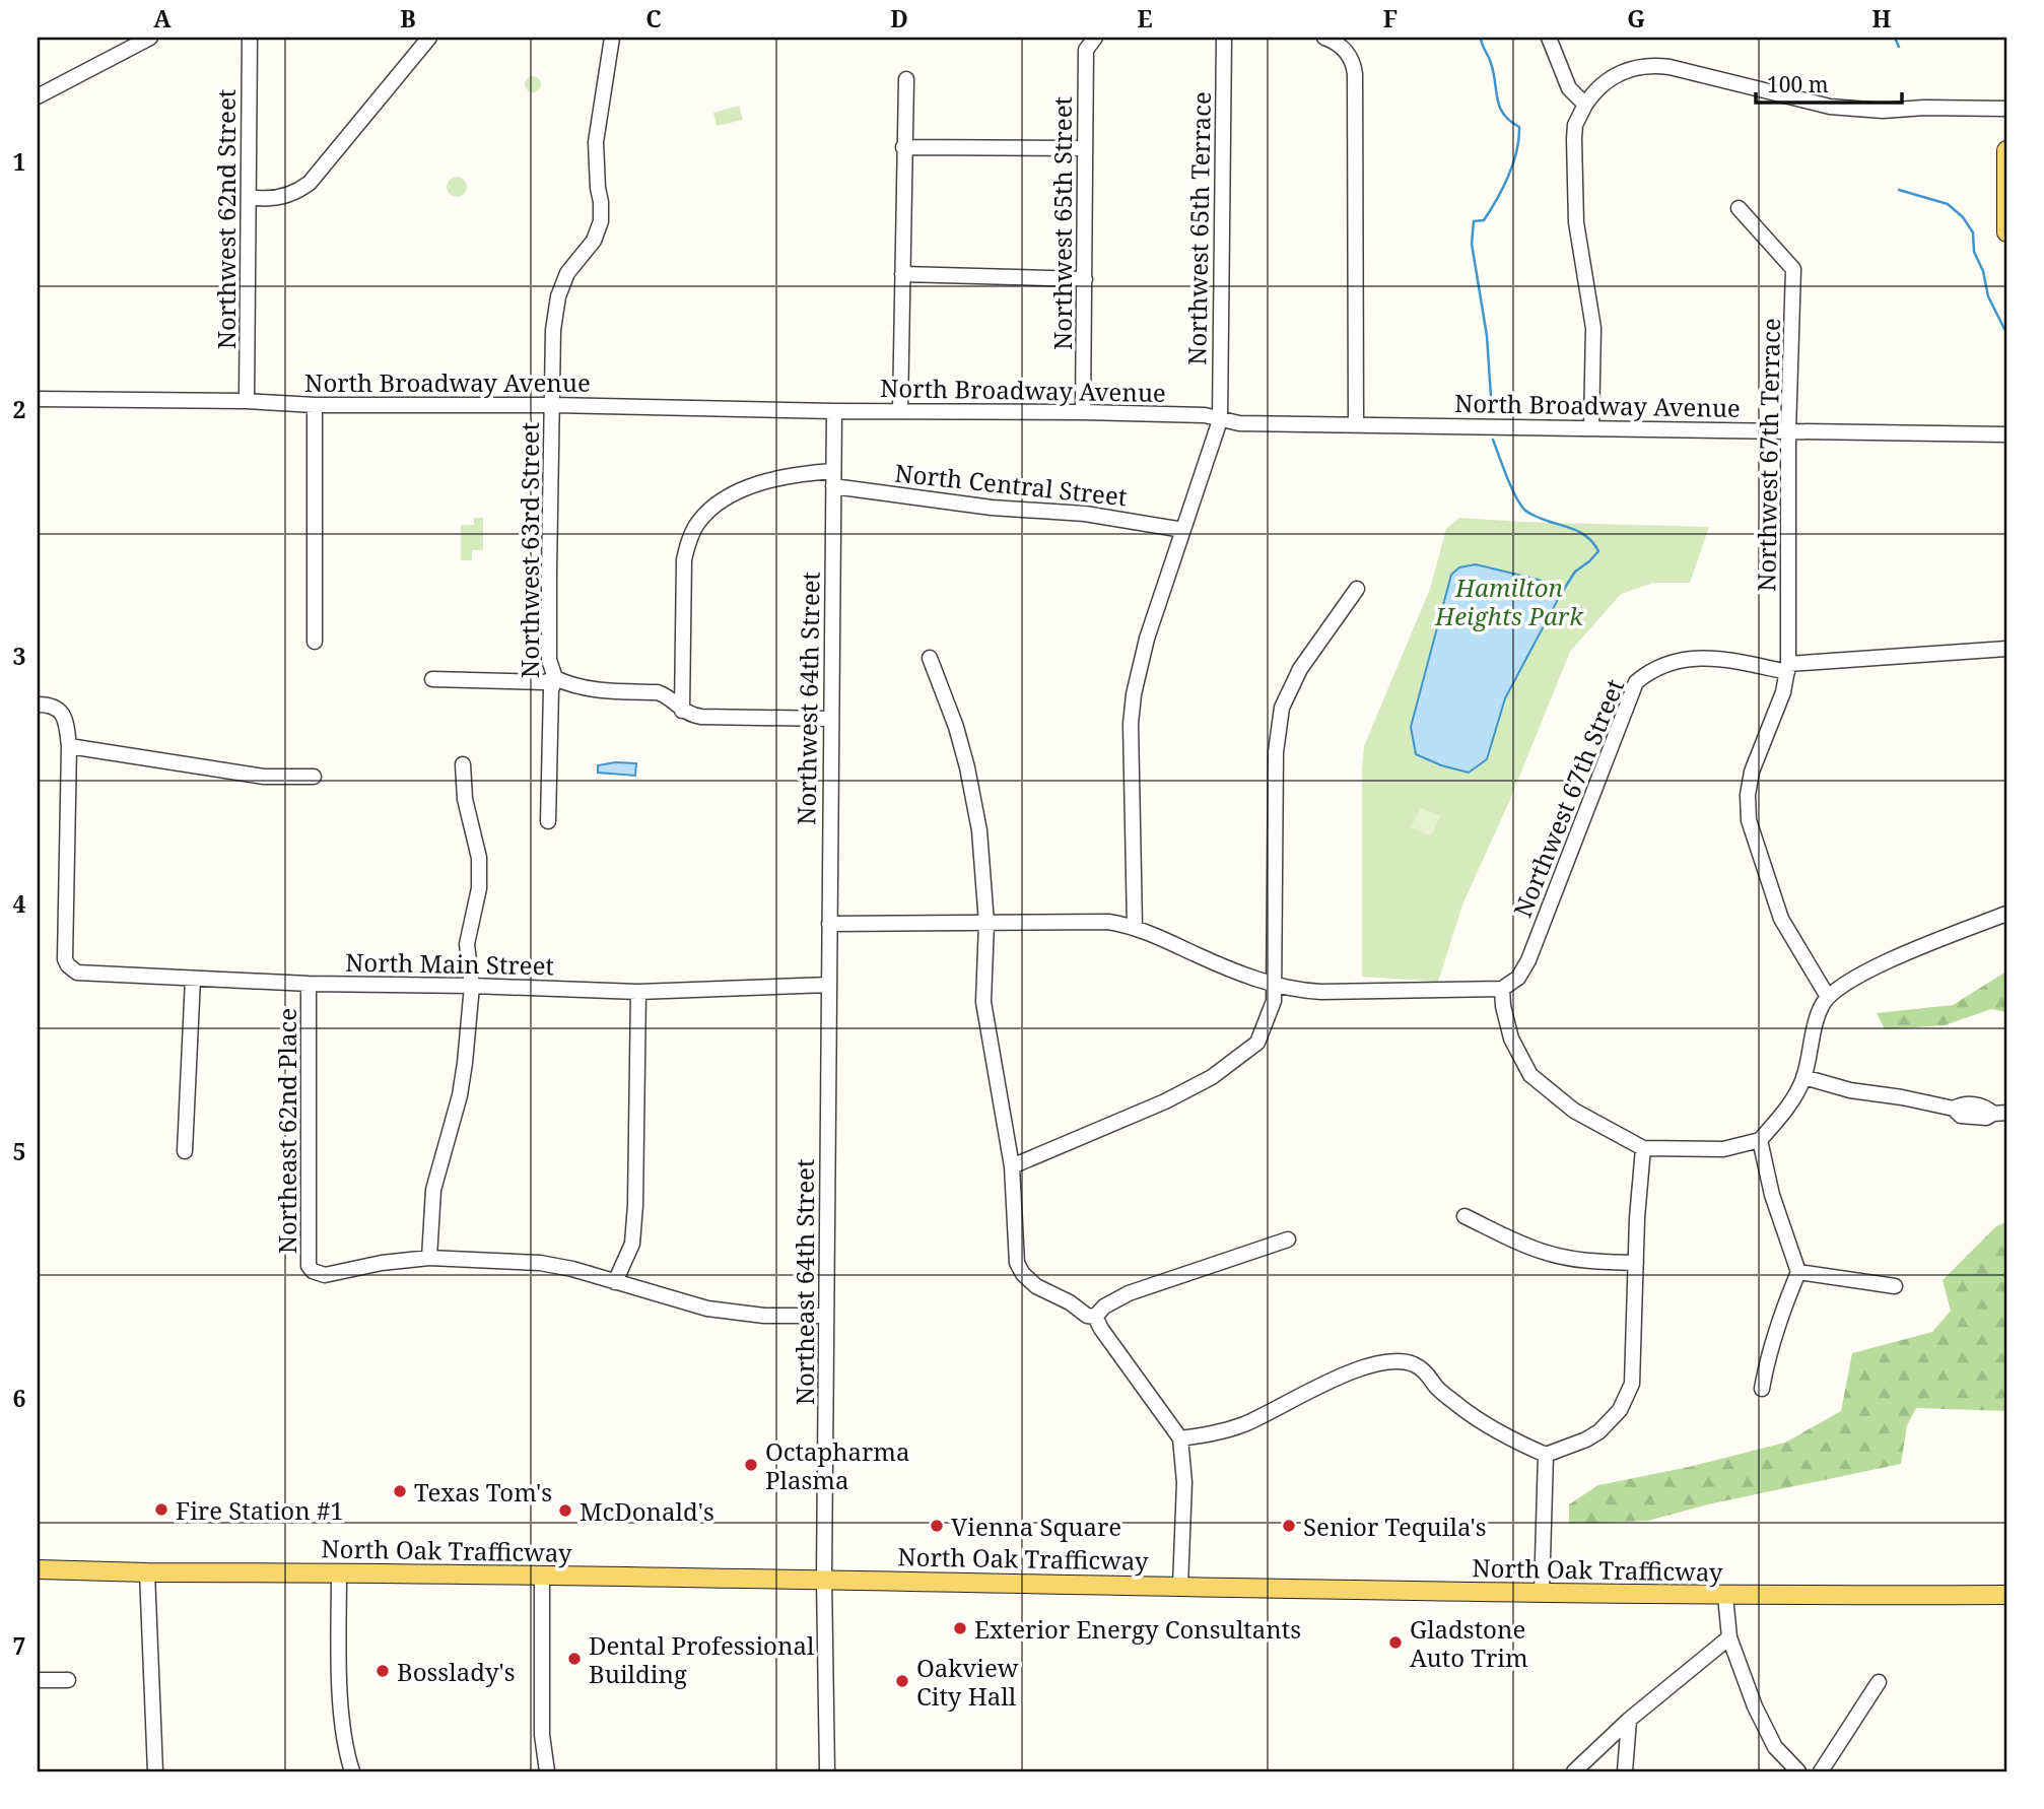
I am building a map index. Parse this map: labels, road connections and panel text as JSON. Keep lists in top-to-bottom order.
{
  "streets": {
    "main road": ["North Oak Trafficway"],
    "street": [
      "Northwest 62nd Street",
      "Northwest 65th Street",
      "Northwest 65th Terrace",
      "North Broadway Avenue",
      "Northwest 67th Terrace",
      "North Central Street",
      "Northwest 63rd Street",
      "Northwest 64th Street",
      "Northwest 67th Street",
      "North Main Street",
      "Northeast 62nd Place",
      "Northeast 64th Street"
    ]
  },
  "crossings": [
    ["Northwest 62nd Street", "North Broadway Avenue"],
    ["Northwest 65th Street", "North Broadway Avenue"],
    ["Northwest 65th Terrace", "North Broadway Avenue"],
    ["North Broadway Avenue", "Northwest 67th Terrace"],
    ["North Broadway Avenue", "Northwest 63rd Street"],
    ["North Broadway Avenue", "Northwest 64th Street"],
    ["Northwest 67th Terrace", "Northwest 67th Street"],
    ["North Central Street", "Northwest 64th Street"],
    ["Northwest 64th Street", "North Main Street"],
    ["Northwest 64th Street", "Northeast 64th Street"],
    ["North Main Street", "Northeast 62nd Place"],
    ["North Main Street", "Northeast 64th Street"],
    ["Northeast 64th Street", "North Oak Trafficway"]
  ],
  "parks": ["Hamilton Heights Park"],
  "places": [
    "Octapharma Plasma",
    "Texas Tom's",
    "Fire Station #1",
    "McDonald's",
    "Vienna Square",
    "Senior Tequila's",
    "Exterior Energy Consultants",
    "Gladstone Auto Trim",
    "Dental Professional Building",
    "Bosslady's",
    "Oakview City Hall"
  ],
  "scale_bar": "100 m",
  "grid": {
    "columns": [
      "A",
      "B",
      "C",
      "D",
      "E",
      "F",
      "G",
      "H"
    ],
    "rows": [
      "1",
      "2",
      "3",
      "4",
      "5",
      "6",
      "7"
    ]
  }
}
